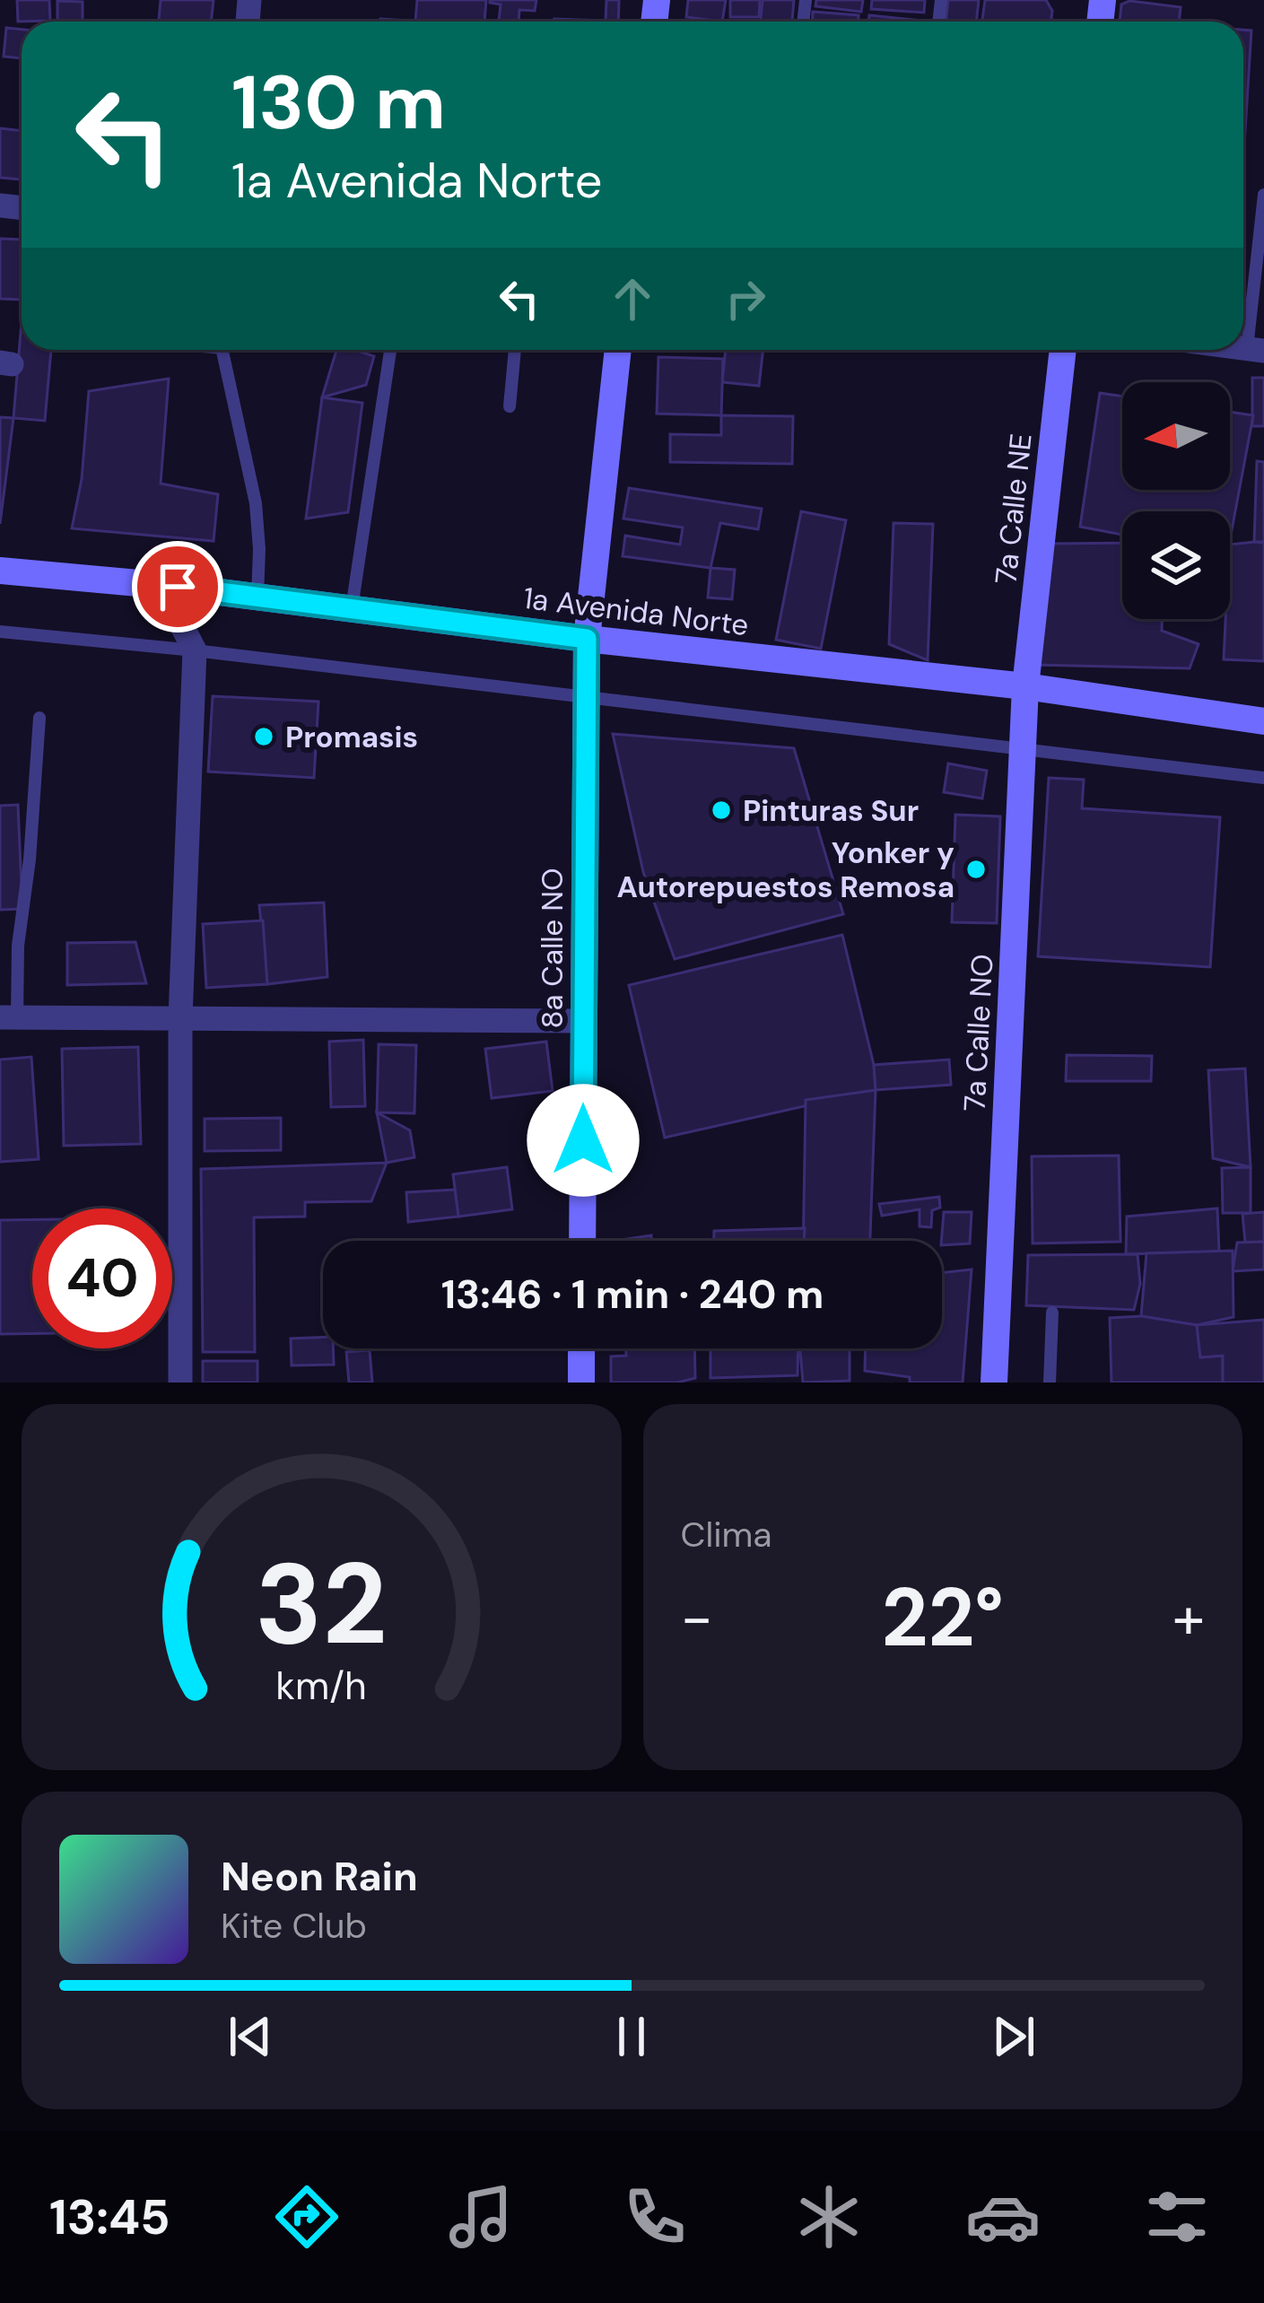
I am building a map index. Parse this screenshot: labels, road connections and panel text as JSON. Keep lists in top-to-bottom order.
{
  "streets": {
    "street": [
      "7a Calle NE",
      "1a Avenida Norte",
      "8a Calle NO",
      "7a Calle NO"
    ]
  },
  "crossings": [
    ["7a Calle NE", "1a Avenida Norte"],
    ["7a Calle NE", "7a Calle NO"],
    ["1a Avenida Norte", "8a Calle NO"],
    ["1a Avenida Norte", "7a Calle NO"]
  ],
  "places": ["Promasis", "Pinturas Sur", "Yonker y Autorepuestos Remosa"],
  "north": "left",
  "page": {
    "turn": ["130 m", "1a Avenida Norte"],
    "limit": "40",
    "trip": "13:46 · 1 min · 240 m",
    "tile": "Clima",
    "heat": ["−", "22°", "+"],
    "song": ["Neon Rain", "Kite Club"],
    "tabs": "13:45",
    "gauge": ["32", "km/h"]
  }
}
